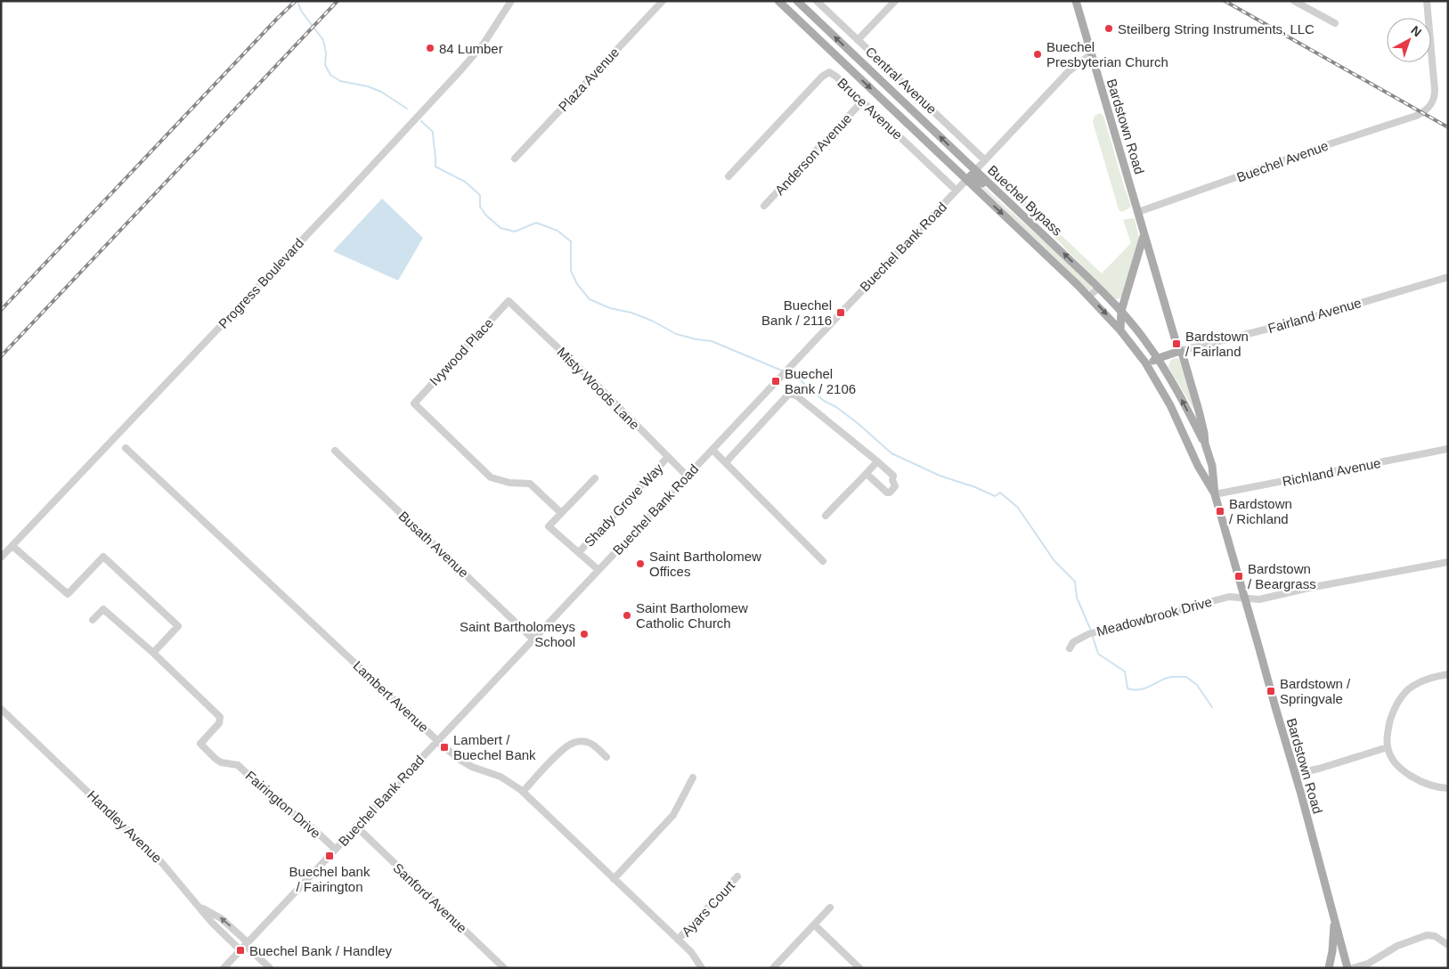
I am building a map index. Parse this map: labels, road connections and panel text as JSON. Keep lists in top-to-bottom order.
{
  "streets": {
    "main road": ["Bardstown Road", "Buechel Bypass"],
    "street": [
      "Plaza Avenue",
      "Central Avenue",
      "Bruce Avenue",
      "Anderson Avenue",
      "Buechel Avenue",
      "Buechel Bank Road",
      "Progress Boulevard",
      "Fairland Avenue",
      "Ivywood Place",
      "Misty Woods Lane",
      "Richland Avenue",
      "Shady Grove Way",
      "Busath Avenue",
      "Meadowbrook Drive",
      "Lambert Avenue",
      "Fairington Drive",
      "Handley Avenue",
      "Sanford Avenue",
      "Ayars Court"
    ]
  },
  "crossings": [
    ["Central Avenue", "Buechel Bank Road"],
    ["Bruce Avenue", "Anderson Avenue"],
    ["Bruce Avenue", "Buechel Bank Road"],
    ["Bardstown Road", "Buechel Avenue"],
    ["Bardstown Road", "Buechel Bypass"],
    ["Bardstown Road", "Buechel Bank Road"],
    ["Bardstown Road", "Fairland Avenue"],
    ["Bardstown Road", "Richland Avenue"],
    ["Bardstown Road", "Meadowbrook Drive"],
    ["Buechel Bypass", "Buechel Bank Road"],
    ["Buechel Bank Road", "Misty Woods Lane"],
    ["Buechel Bank Road", "Busath Avenue"],
    ["Buechel Bank Road", "Lambert Avenue"],
    ["Buechel Bank Road", "Fairington Drive"],
    ["Buechel Bank Road", "Handley Avenue"],
    ["Buechel Bank Road", "Sanford Avenue"],
    ["Ivywood Place", "Misty Woods Lane"],
    ["Misty Woods Lane", "Shady Grove Way"],
    ["Lambert Avenue", "Ayars Court"]
  ],
  "places": {
    "other": [
      "Steilberg String Instruments, LLC",
      "84 Lumber",
      "Buechel Presbyterian Church",
      "Saint Bartholomew Offices",
      "Saint Bartholomew Catholic Church",
      "Saint Bartholomeys School"
    ],
    "transit": [
      "Buechel Bank / 2116",
      "Bardstown / Fairland",
      "Buechel Bank / 2106",
      "Bardstown / Richland",
      "Bardstown / Beargrass",
      "Bardstown / Springvale",
      "Lambert / Buechel Bank",
      "Buechel bank / Fairington",
      "Buechel Bank / Handley"
    ]
  },
  "north": "top right"
}
